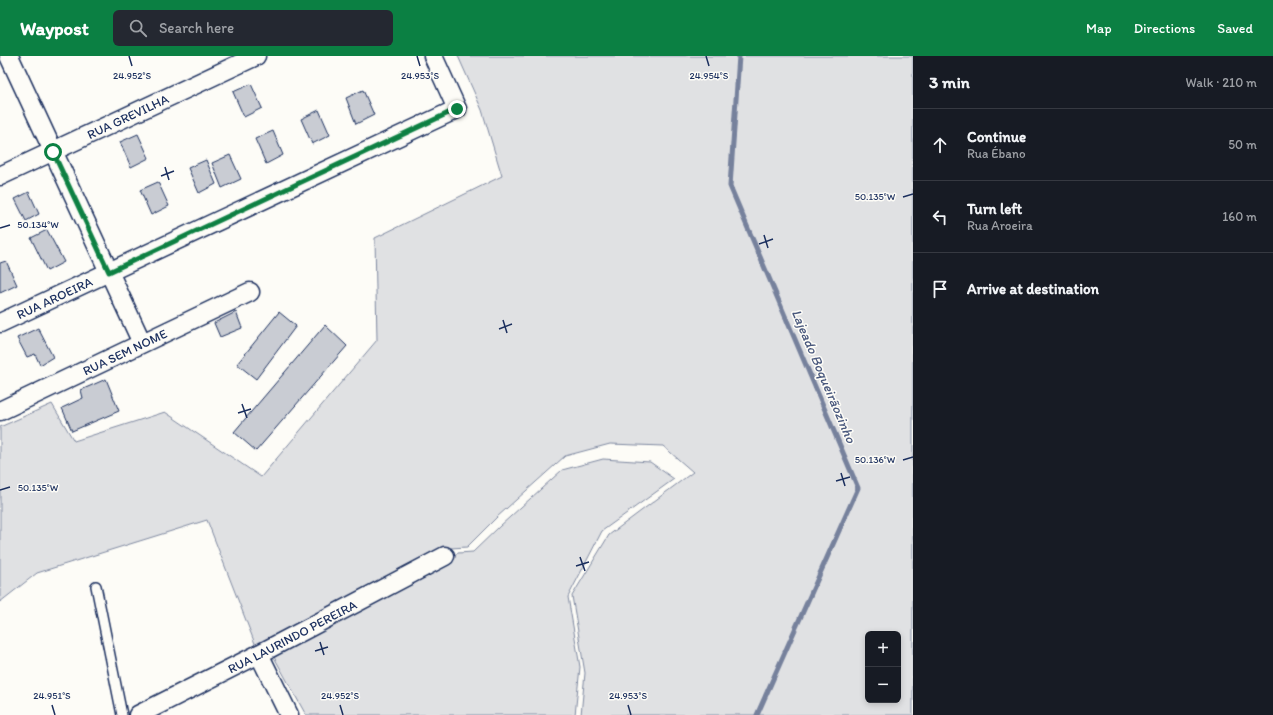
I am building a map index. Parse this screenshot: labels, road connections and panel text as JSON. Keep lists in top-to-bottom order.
{
  "streets": {
    "street": [
      "RUA GREVILHA",
      "RUA AROEIRA",
      "RUA SEM NOME",
      "RUA LAURINDO PEREIRA"
    ]
  },
  "water": ["Lajeado Boqueirãozinho"],
  "page": {
    "header": "Waypost",
    "search": "Search here",
    "nav": ["Map", "Directions", "Saved"],
    "heading": ["3 min", "Walk · 210 m"],
    "list": [
      ["Continue", "Rua Ébano", "50 m"],
      ["Turn left", "Rua Aroeira", "160 m"],
      "Arrive at destination"
    ],
    "map_buttons": ["+", "−"]
  },
  "coordinates": [
    "24.952°S",
    "24.953°S",
    "24.954°S",
    "50.135°W",
    "50.134°W",
    "50.136°W",
    "24.951°S"
  ]
}
